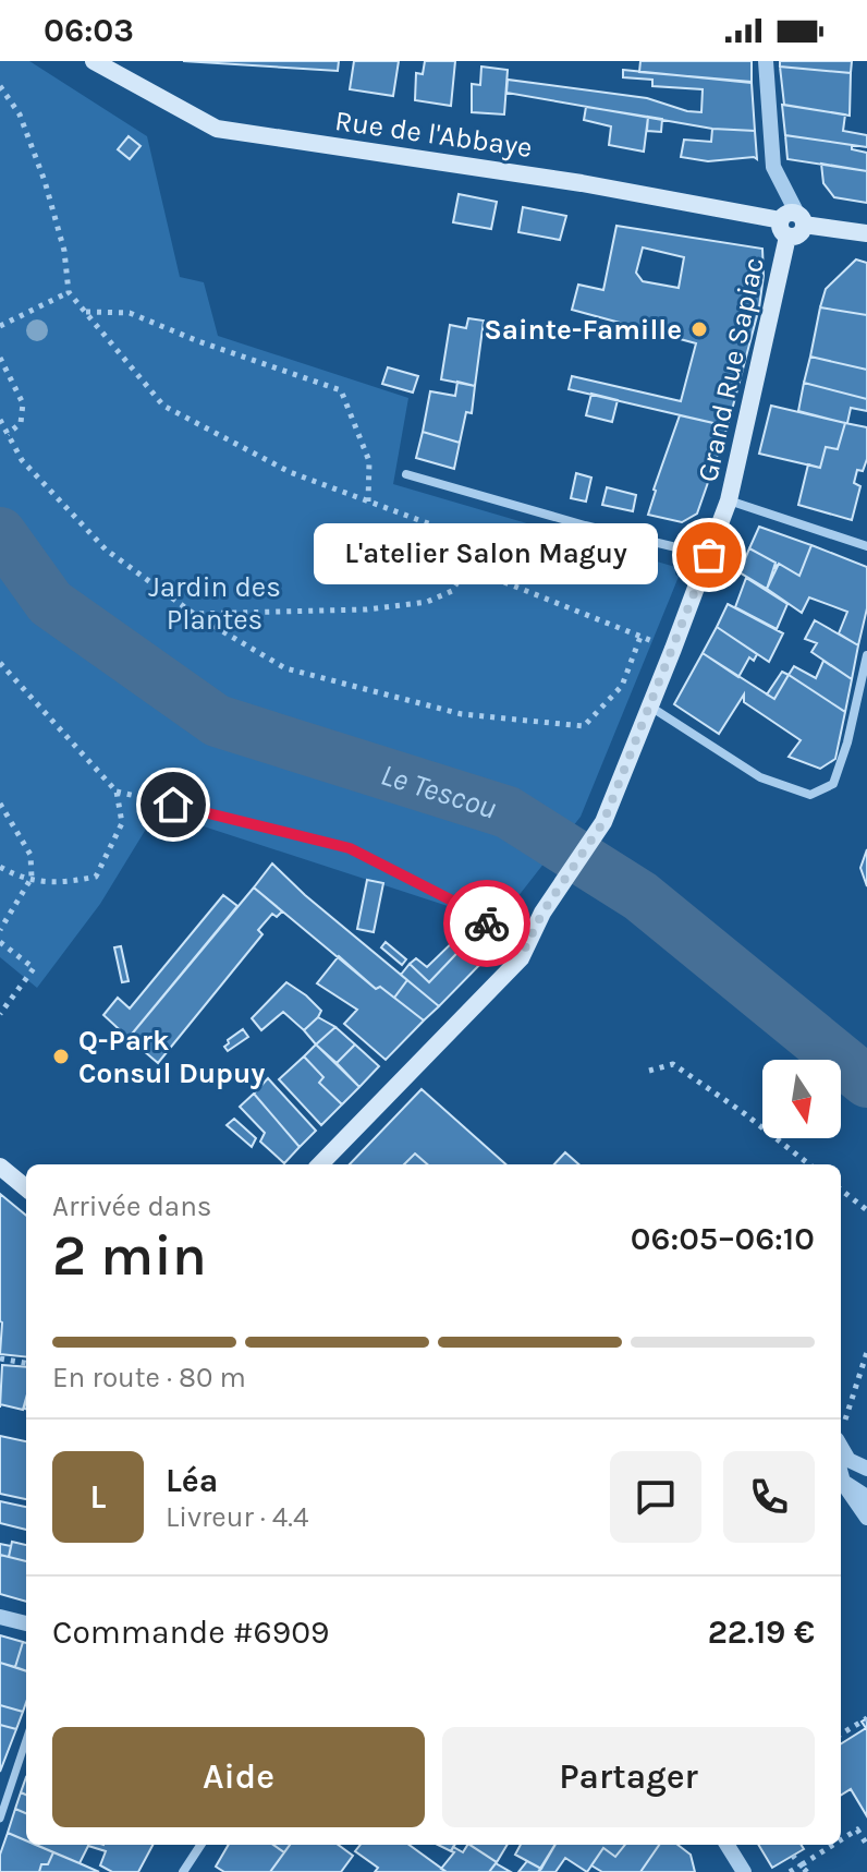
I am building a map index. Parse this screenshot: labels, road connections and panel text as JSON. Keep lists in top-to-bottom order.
{
  "streets": {
    "main road": ["Rue de l'Abbaye", "Grand Rue Sapiac"]
  },
  "crossings": [
    ["Rue de l'Abbaye", "Grand Rue Sapiac"]
  ],
  "water": ["Le Tescou"],
  "parks": ["Jardin des Plantes"],
  "places": ["Sainte-Famille", "L'atelier Salon Maguy", "Q-Park Consul Dupuy"],
  "north": "bottom",
  "page": {
    "status": "06:03",
    "bubble": "L'atelier Salon Maguy",
    "heading": ["2 min", "Arrivée dans", "06:05–06:10"],
    "panel": [
      "Léa",
      "Livreur · 4.4",
      "Commande #6909",
      "22.19 €"
    ],
    "bar": "En route · 80 m",
    "round": "L",
    "buttons": ["Aide", "Partager"]
  }
}
